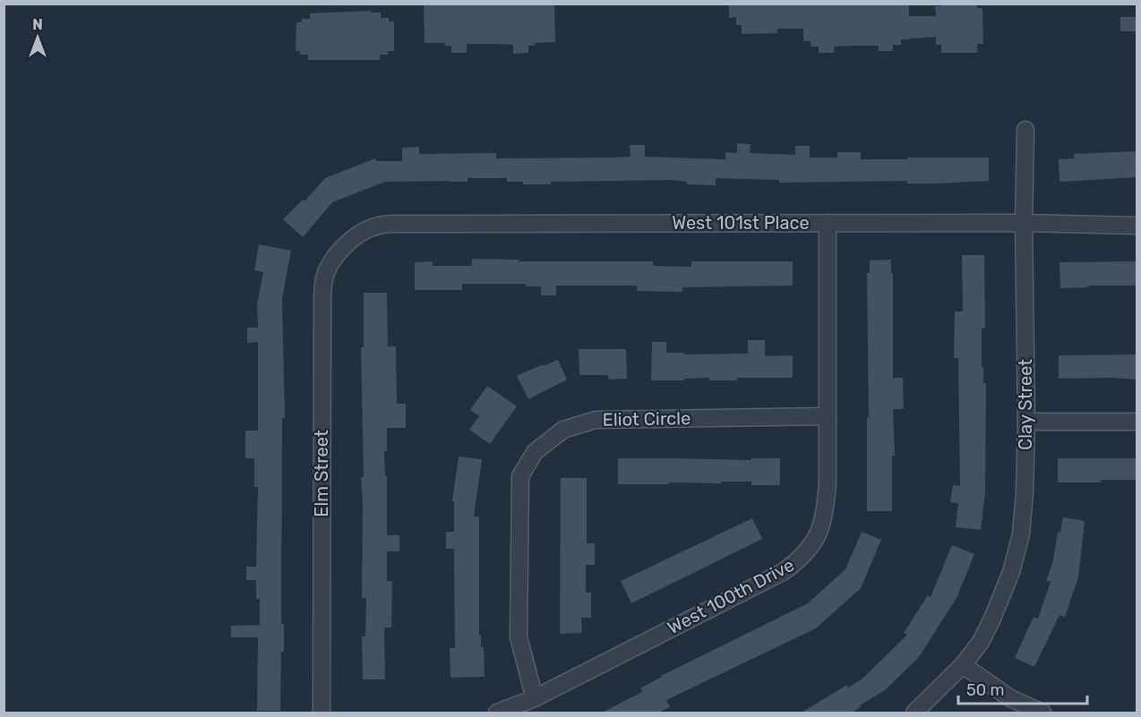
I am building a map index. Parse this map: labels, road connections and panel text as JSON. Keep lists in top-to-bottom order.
{
  "streets": {
    "street": [
      "West 101st Place",
      "Clay Street",
      "Eliot Circle",
      "Elm Street",
      "West 100th Drive"
    ]
  },
  "crossings": [
    ["West 101st Place", "Clay Street"],
    ["West 101st Place", "Elm Street"],
    ["West 101st Place", "West 100th Drive"],
    ["Eliot Circle", "West 100th Drive"]
  ],
  "scale_bar": "50 m",
  "north": "top"
}
